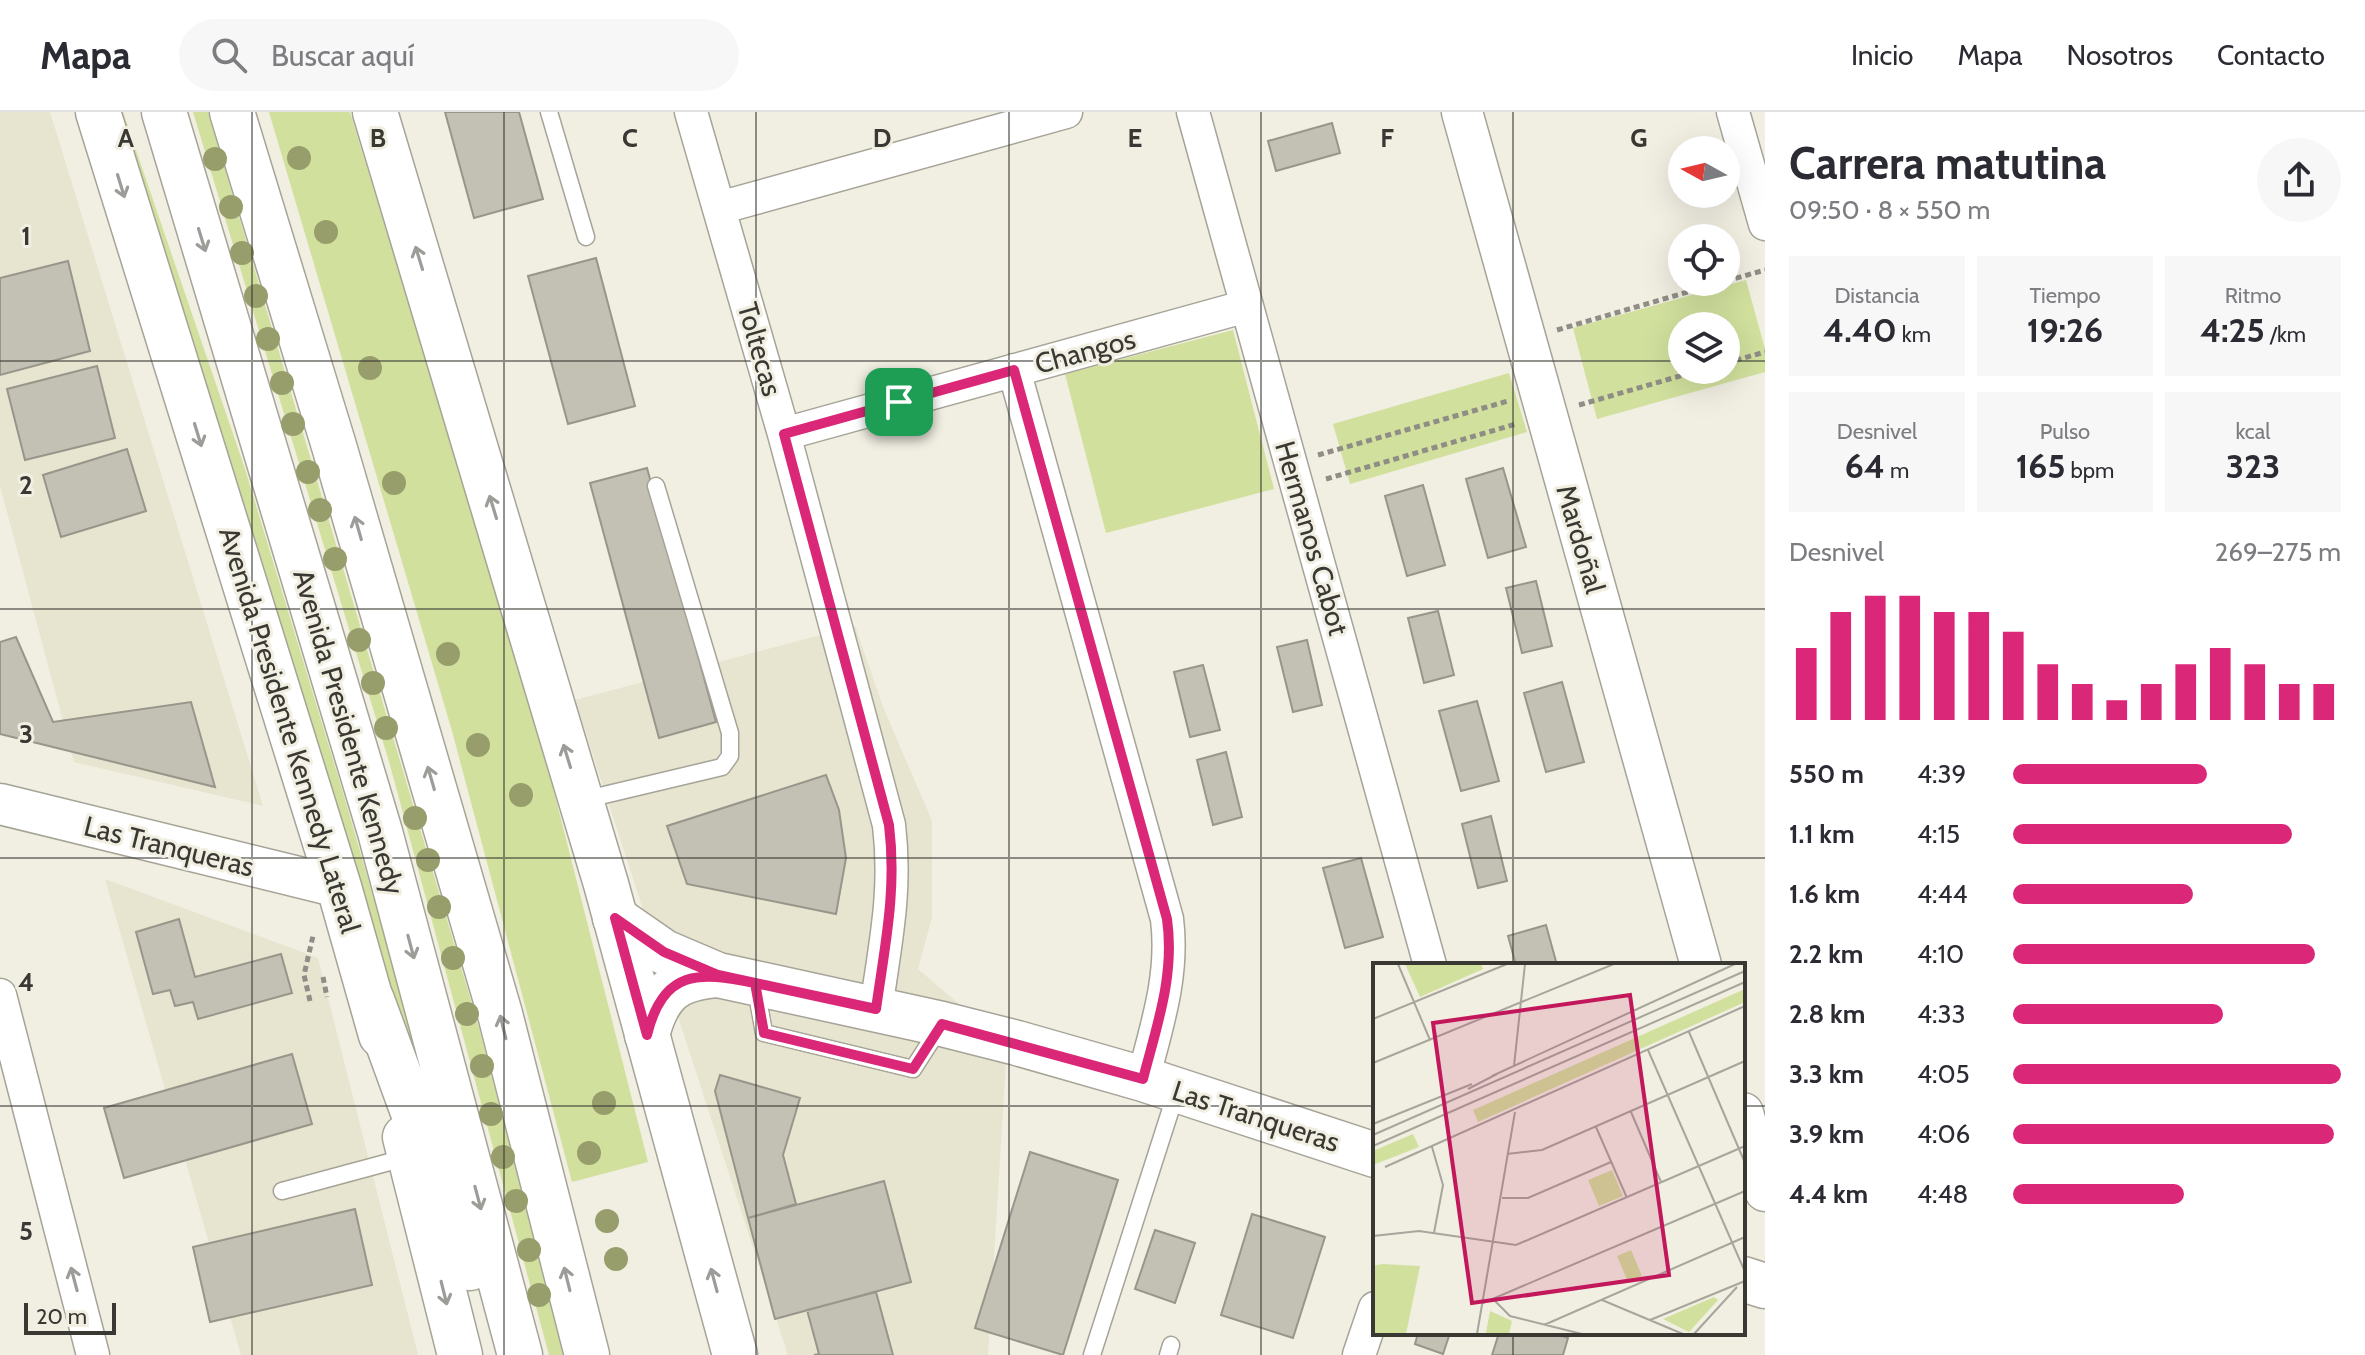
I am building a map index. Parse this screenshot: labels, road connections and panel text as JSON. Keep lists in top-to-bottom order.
{
  "streets": {
    "main road": ["Avenida Presidente Kennedy Lateral", "Avenida Presidente Kennedy", "Las Tranqueras"],
    "street": [
      "Toltecas",
      "Changos",
      "Hermanos Cabot",
      "Mardoñal"
    ]
  },
  "crossings": [
    ["Toltecas", "Changos"],
    ["Toltecas", "Las Tranqueras"],
    ["Changos", "Hermanos Cabot"],
    ["Avenida Presidente Kennedy Lateral", "Las Tranqueras"]
  ],
  "scale_bar": "20 m",
  "north": "left",
  "page": {
    "header": "Mapa",
    "search": "Buscar aquí",
    "nav": [
      "Inicio",
      "Mapa",
      "Nosotros",
      "Contacto"
    ],
    "heading": ["Carrera matutina", "09:50 · 8 × 550 m"],
    "stats": [
      ["Distancia", "4.40 km"],
      ["Tiempo", "19:26"],
      ["Ritmo", "4:25 /km"],
      ["Desnivel", "64 m"],
      ["Pulso", "165 bpm"],
      ["kcal", "323"]
    ],
    "chart": ["Desnivel", "269–275 m"],
    "list": [
      {
        "name": "550 m",
        "note": "4:39"
      },
      {
        "name": "1.1 km",
        "note": "4:15"
      },
      {
        "name": "1.6 km",
        "note": "4:44"
      },
      {
        "name": "2.2 km",
        "note": "4:10"
      },
      {
        "name": "2.8 km",
        "note": "4:33"
      },
      {
        "name": "3.3 km",
        "note": "4:05"
      },
      {
        "name": "3.9 km",
        "note": "4:06"
      },
      {
        "name": "4.4 km",
        "note": "4:48"
      }
    ],
    "scale": "20 m"
  },
  "grid": {
    "columns": [
      "A",
      "B",
      "C",
      "D",
      "E",
      "F",
      "G"
    ],
    "rows": [
      "1",
      "2",
      "3",
      "4",
      "5"
    ]
  }
}
